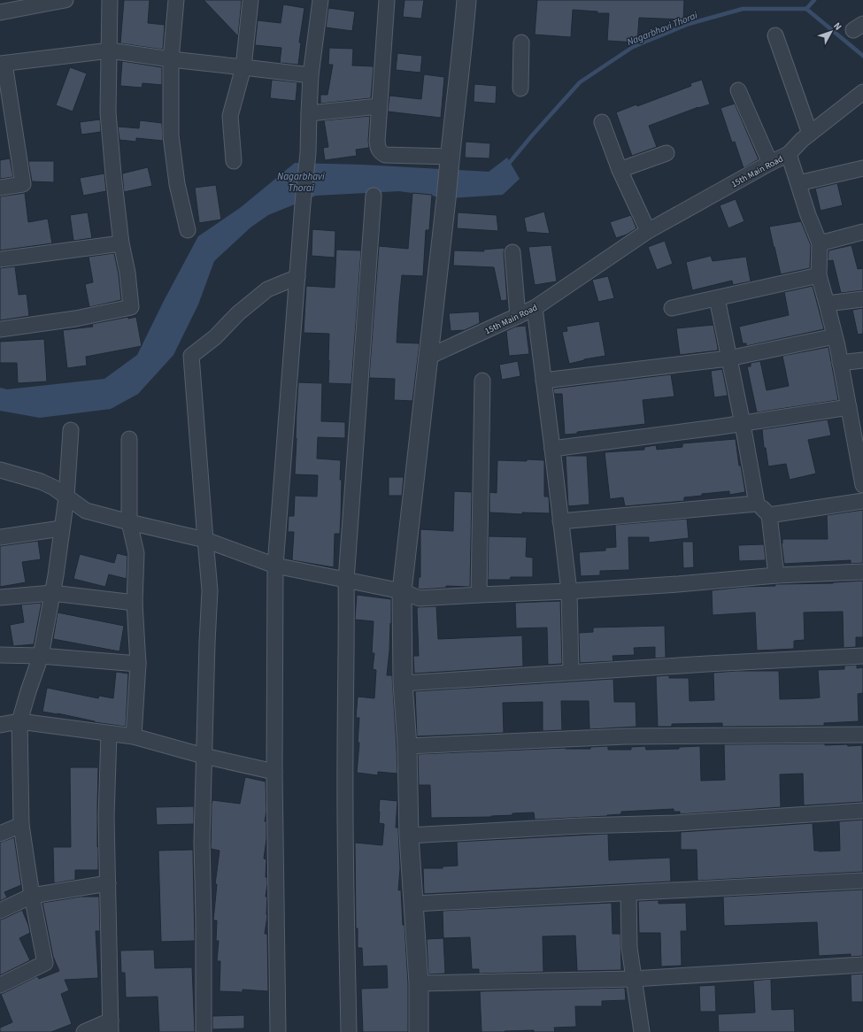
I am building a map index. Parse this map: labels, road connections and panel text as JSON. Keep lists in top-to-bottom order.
{
  "streets": {
    "street": ["15th Main Road"]
  },
  "water": ["Nagarbhavi Thorai"],
  "north": "top right"
}
